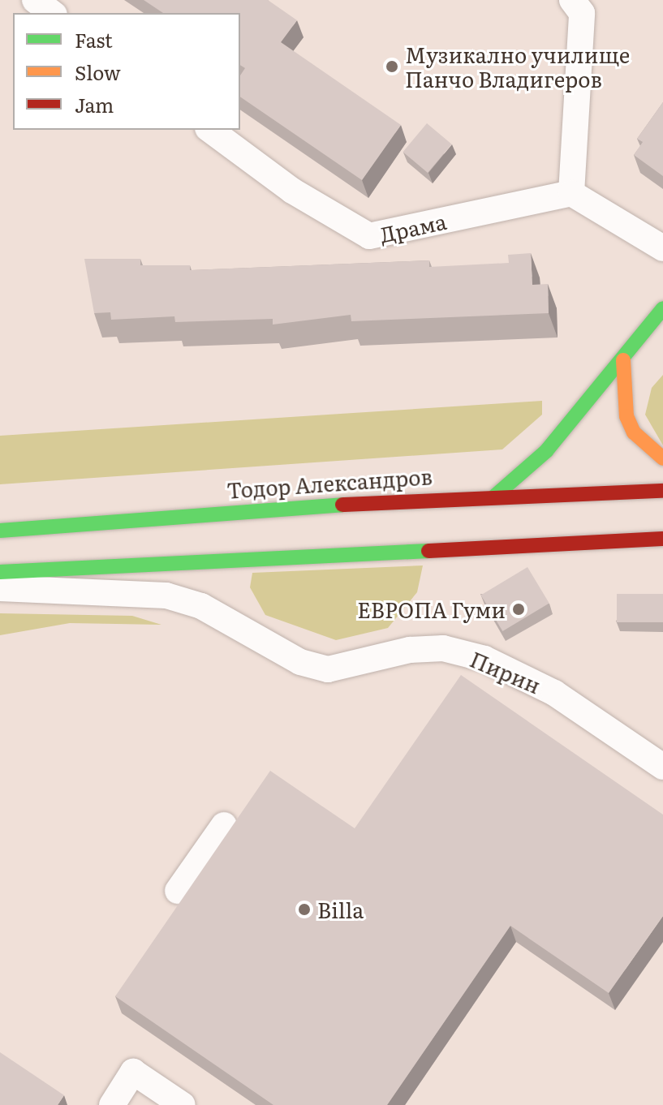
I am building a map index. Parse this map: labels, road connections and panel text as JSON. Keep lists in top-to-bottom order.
{
  "streets": {
    "main road": ["Тодор Александров"],
    "street": ["Драма", "Пирин"]
  },
  "places": ["Музикално училище Панчо Владигеров", "ЕВРОПА Гуми", "Billa"],
  "legend": ["Fast", "Slow", "Jam"]
}
